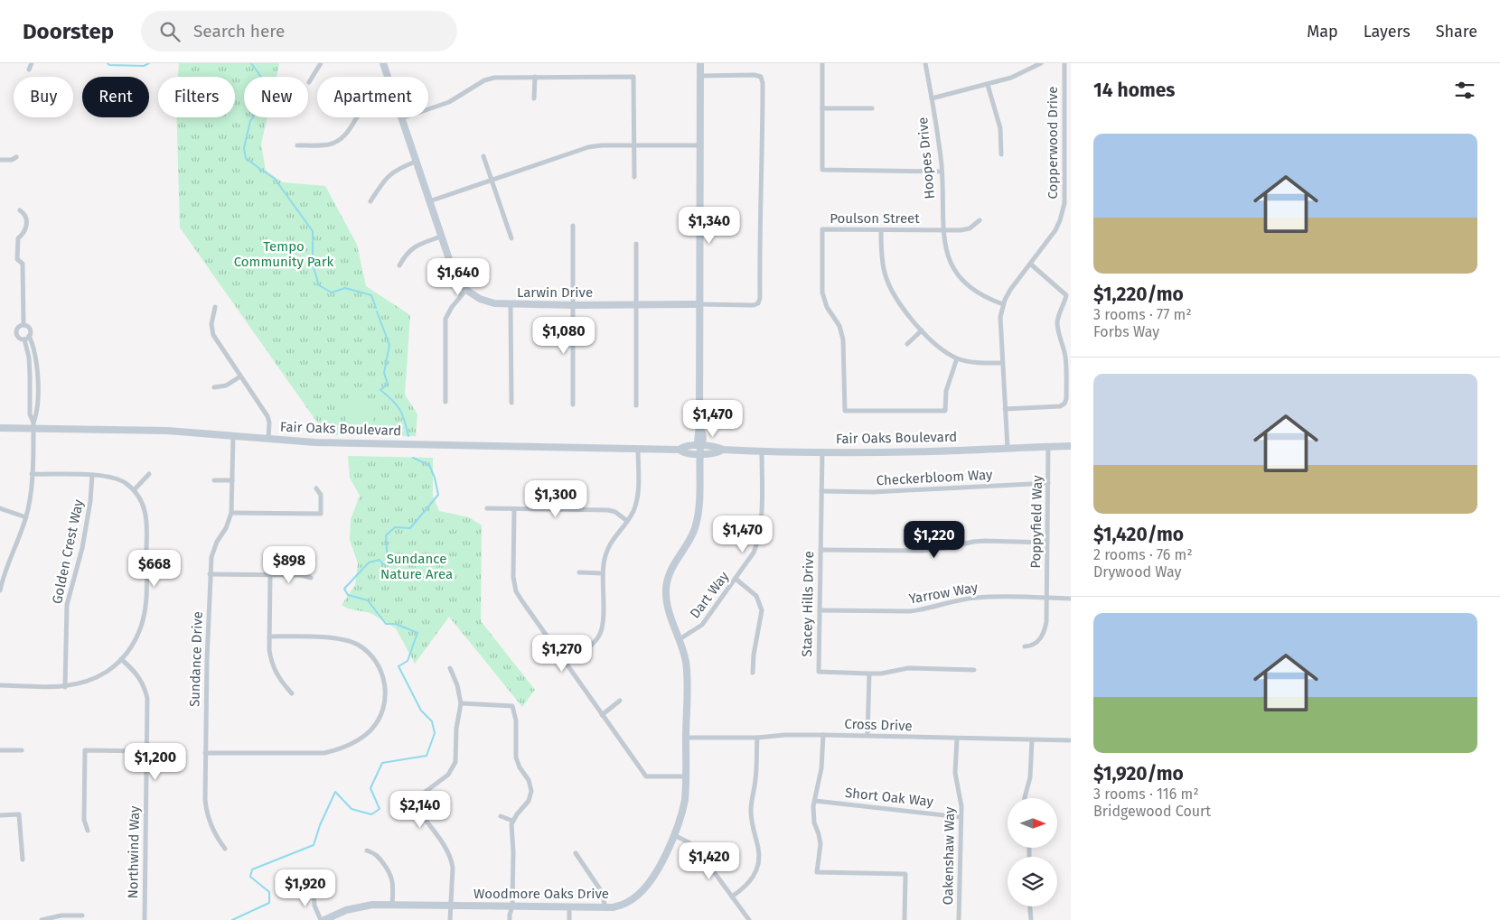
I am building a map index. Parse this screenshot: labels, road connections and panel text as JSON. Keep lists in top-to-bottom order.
{
  "streets": {
    "street": [
      "Copperwood Drive",
      "Hoopes Drive",
      "Poulson Street",
      "Larwin Drive",
      "Fair Oaks Boulevard",
      "Checkerbloom Way",
      "Poppyfield Way",
      "Golden Crest Way",
      "Yarrow Way",
      "Dart Way",
      "Stacey Hills Drive",
      "Sundance Drive",
      "Cross Drive",
      "Short Oak Way",
      "Northwind Way",
      "Oakenshaw Way",
      "Woodmore Oaks Drive"
    ]
  },
  "crossings": [
    ["Copperwood Drive", "Hoopes Drive"],
    ["Copperwood Drive", "Fair Oaks Boulevard"],
    ["Hoopes Drive", "Poulson Street"],
    ["Larwin Drive", "Woodmore Oaks Drive"],
    ["Fair Oaks Boulevard", "Poppyfield Way"],
    ["Fair Oaks Boulevard", "Dart Way"],
    ["Fair Oaks Boulevard", "Stacey Hills Drive"],
    ["Fair Oaks Boulevard", "Sundance Drive"],
    ["Fair Oaks Boulevard", "Woodmore Oaks Drive"],
    ["Checkerbloom Way", "Poppyfield Way"],
    ["Checkerbloom Way", "Stacey Hills Drive"],
    ["Poppyfield Way", "Yarrow Way"],
    ["Yarrow Way", "Stacey Hills Drive"],
    ["Dart Way", "Woodmore Oaks Drive"],
    ["Cross Drive", "Oakenshaw Way"],
    ["Cross Drive", "Woodmore Oaks Drive"],
    ["Short Oak Way", "Oakenshaw Way"]
  ],
  "parks": ["Tempo Community Park", "Sundance Nature Area"],
  "north": "right",
  "page": {
    "header": "Doorstep",
    "search": "Search here",
    "nav": ["Map", "Layers", "Share"],
    "heading": "14 homes",
    "chip": [
      "Buy",
      "Rent",
      "Filters",
      "New",
      "Apartment"
    ],
    "list": [
      {
        "name": "$1,220/mo",
        "note": "3 rooms · 77 m² · Forbs Way"
      },
      {
        "name": "$1,420/mo",
        "note": "2 rooms · 76 m² · Drywood Way"
      },
      {
        "name": "$1,920/mo",
        "note": "3 rooms · 116 m² · Bridgewood Court"
      }
    ],
    "price": [
      "$1,340",
      "$1,640",
      "$1,080",
      "$1,470",
      "$1,300",
      "$1,470",
      "$1,220",
      "$898",
      "$668",
      "$1,270",
      "$1,200",
      "$2,140",
      "$1,420",
      "$1,920"
    ]
  }
}
